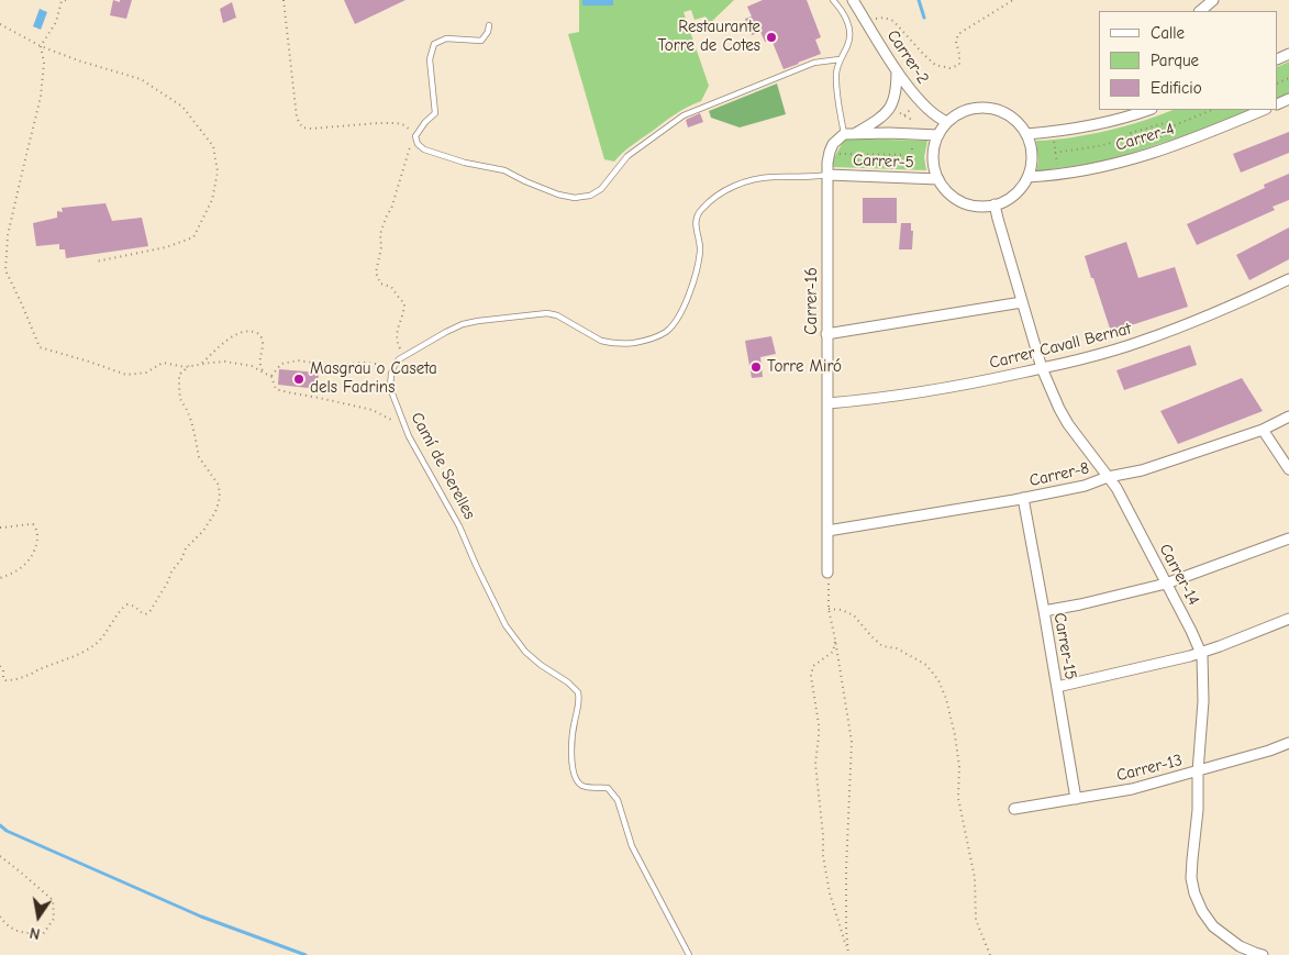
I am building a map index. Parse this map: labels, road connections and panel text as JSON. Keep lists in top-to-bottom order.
{
  "streets": {
    "street": [
      "Carrer-2",
      "Carrer-4",
      "Carrer-5",
      "Carrer-16",
      "Carrer Cavall Bernat",
      "Carrer-8",
      "Carrer-14",
      "Carrer-15",
      "Carrer-13"
    ],
    "lane": ["Camí de Serelles"]
  },
  "crossings": [
    ["Carrer-2", "Carrer-4"],
    ["Carrer-2", "Carrer-5"],
    ["Carrer-2", "Carrer-14"],
    ["Carrer-4", "Carrer-5"],
    ["Carrer-4", "Carrer-14"],
    ["Carrer-5", "Carrer-16"],
    ["Carrer-5", "Carrer-14"],
    ["Carrer-16", "Carrer Cavall Bernat"],
    ["Carrer-16", "Carrer-8"],
    ["Carrer Cavall Bernat", "Carrer-14"],
    ["Carrer-8", "Carrer-14"],
    ["Carrer-8", "Carrer-15"],
    ["Carrer-14", "Carrer-13"],
    ["Carrer-15", "Carrer-13"]
  ],
  "places": ["Restaurante Torre de Cotes", "Torre Miró", "Masgrau o Caseta dels Fadrins"],
  "legend": ["Calle", "Parque", "Edificio"],
  "north": "bottom"
}
